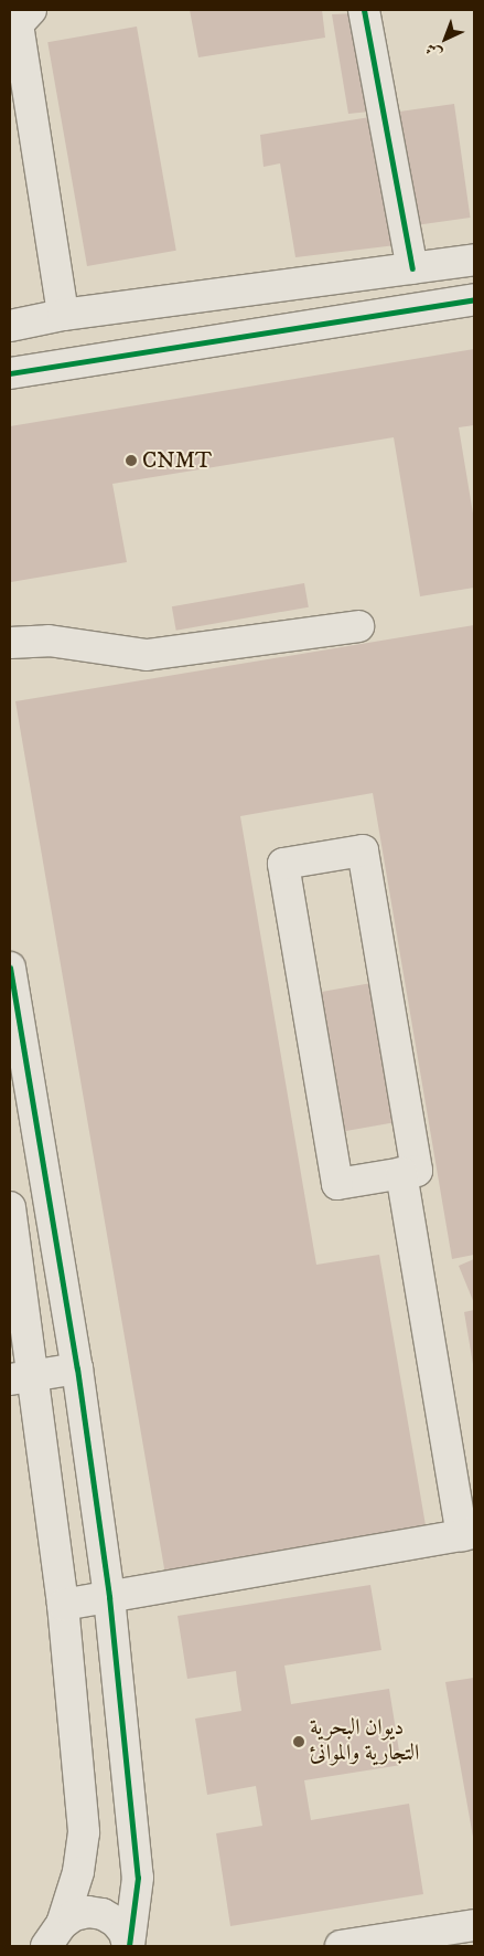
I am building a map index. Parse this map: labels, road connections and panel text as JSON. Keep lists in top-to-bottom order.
{
  "places": ["CNMT", "ديوان البحرية التجارية والموانئ"],
  "north": "bottom left"
}
